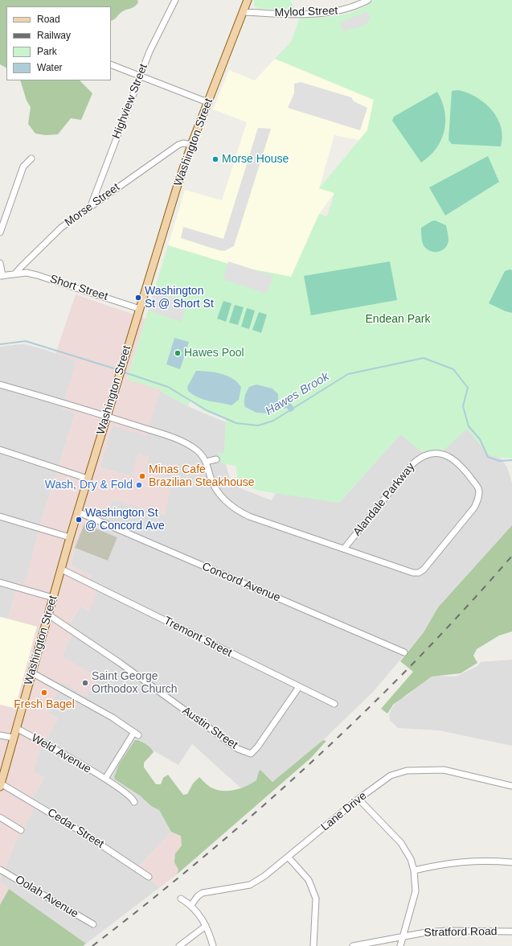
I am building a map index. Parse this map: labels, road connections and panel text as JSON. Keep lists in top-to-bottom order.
{
  "streets": {
    "main road": ["Washington Street"],
    "street": [
      "Mylod Street",
      "Highview Street",
      "Morse Street",
      "Short Street",
      "Alandale Parkway",
      "Concord Avenue",
      "Tremont Street",
      "Austin Street",
      "Weld Avenue",
      "Lane Drive",
      "Cedar Street",
      "Oolah Avenue",
      "Stratford Road"
    ]
  },
  "crossings": [
    ["Mylod Street", "Washington Street"],
    ["Highview Street", "Morse Street"],
    ["Washington Street", "Morse Street"],
    ["Washington Street", "Short Street"],
    ["Washington Street", "Alandale Parkway"],
    ["Washington Street", "Concord Avenue"],
    ["Washington Street", "Tremont Street"],
    ["Washington Street", "Austin Street"],
    ["Washington Street", "Weld Avenue"],
    ["Washington Street", "Cedar Street"],
    ["Morse Street", "Short Street"],
    ["Tremont Street", "Austin Street"]
  ],
  "water": ["Hawes Brook"],
  "parks": ["Endean Park"],
  "places": [
    "Morse House",
    "Washington St @ Short St",
    "Hawes Pool",
    "Minas Cafe Brazilian Steakhouse",
    "Wash, Dry & Fold",
    "Washington St @ Concord Ave",
    "Saint George Orthodox Church",
    "Fresh Bagel"
  ],
  "legend": [
    "Road",
    "Railway",
    "Park",
    "Water"
  ]
}
